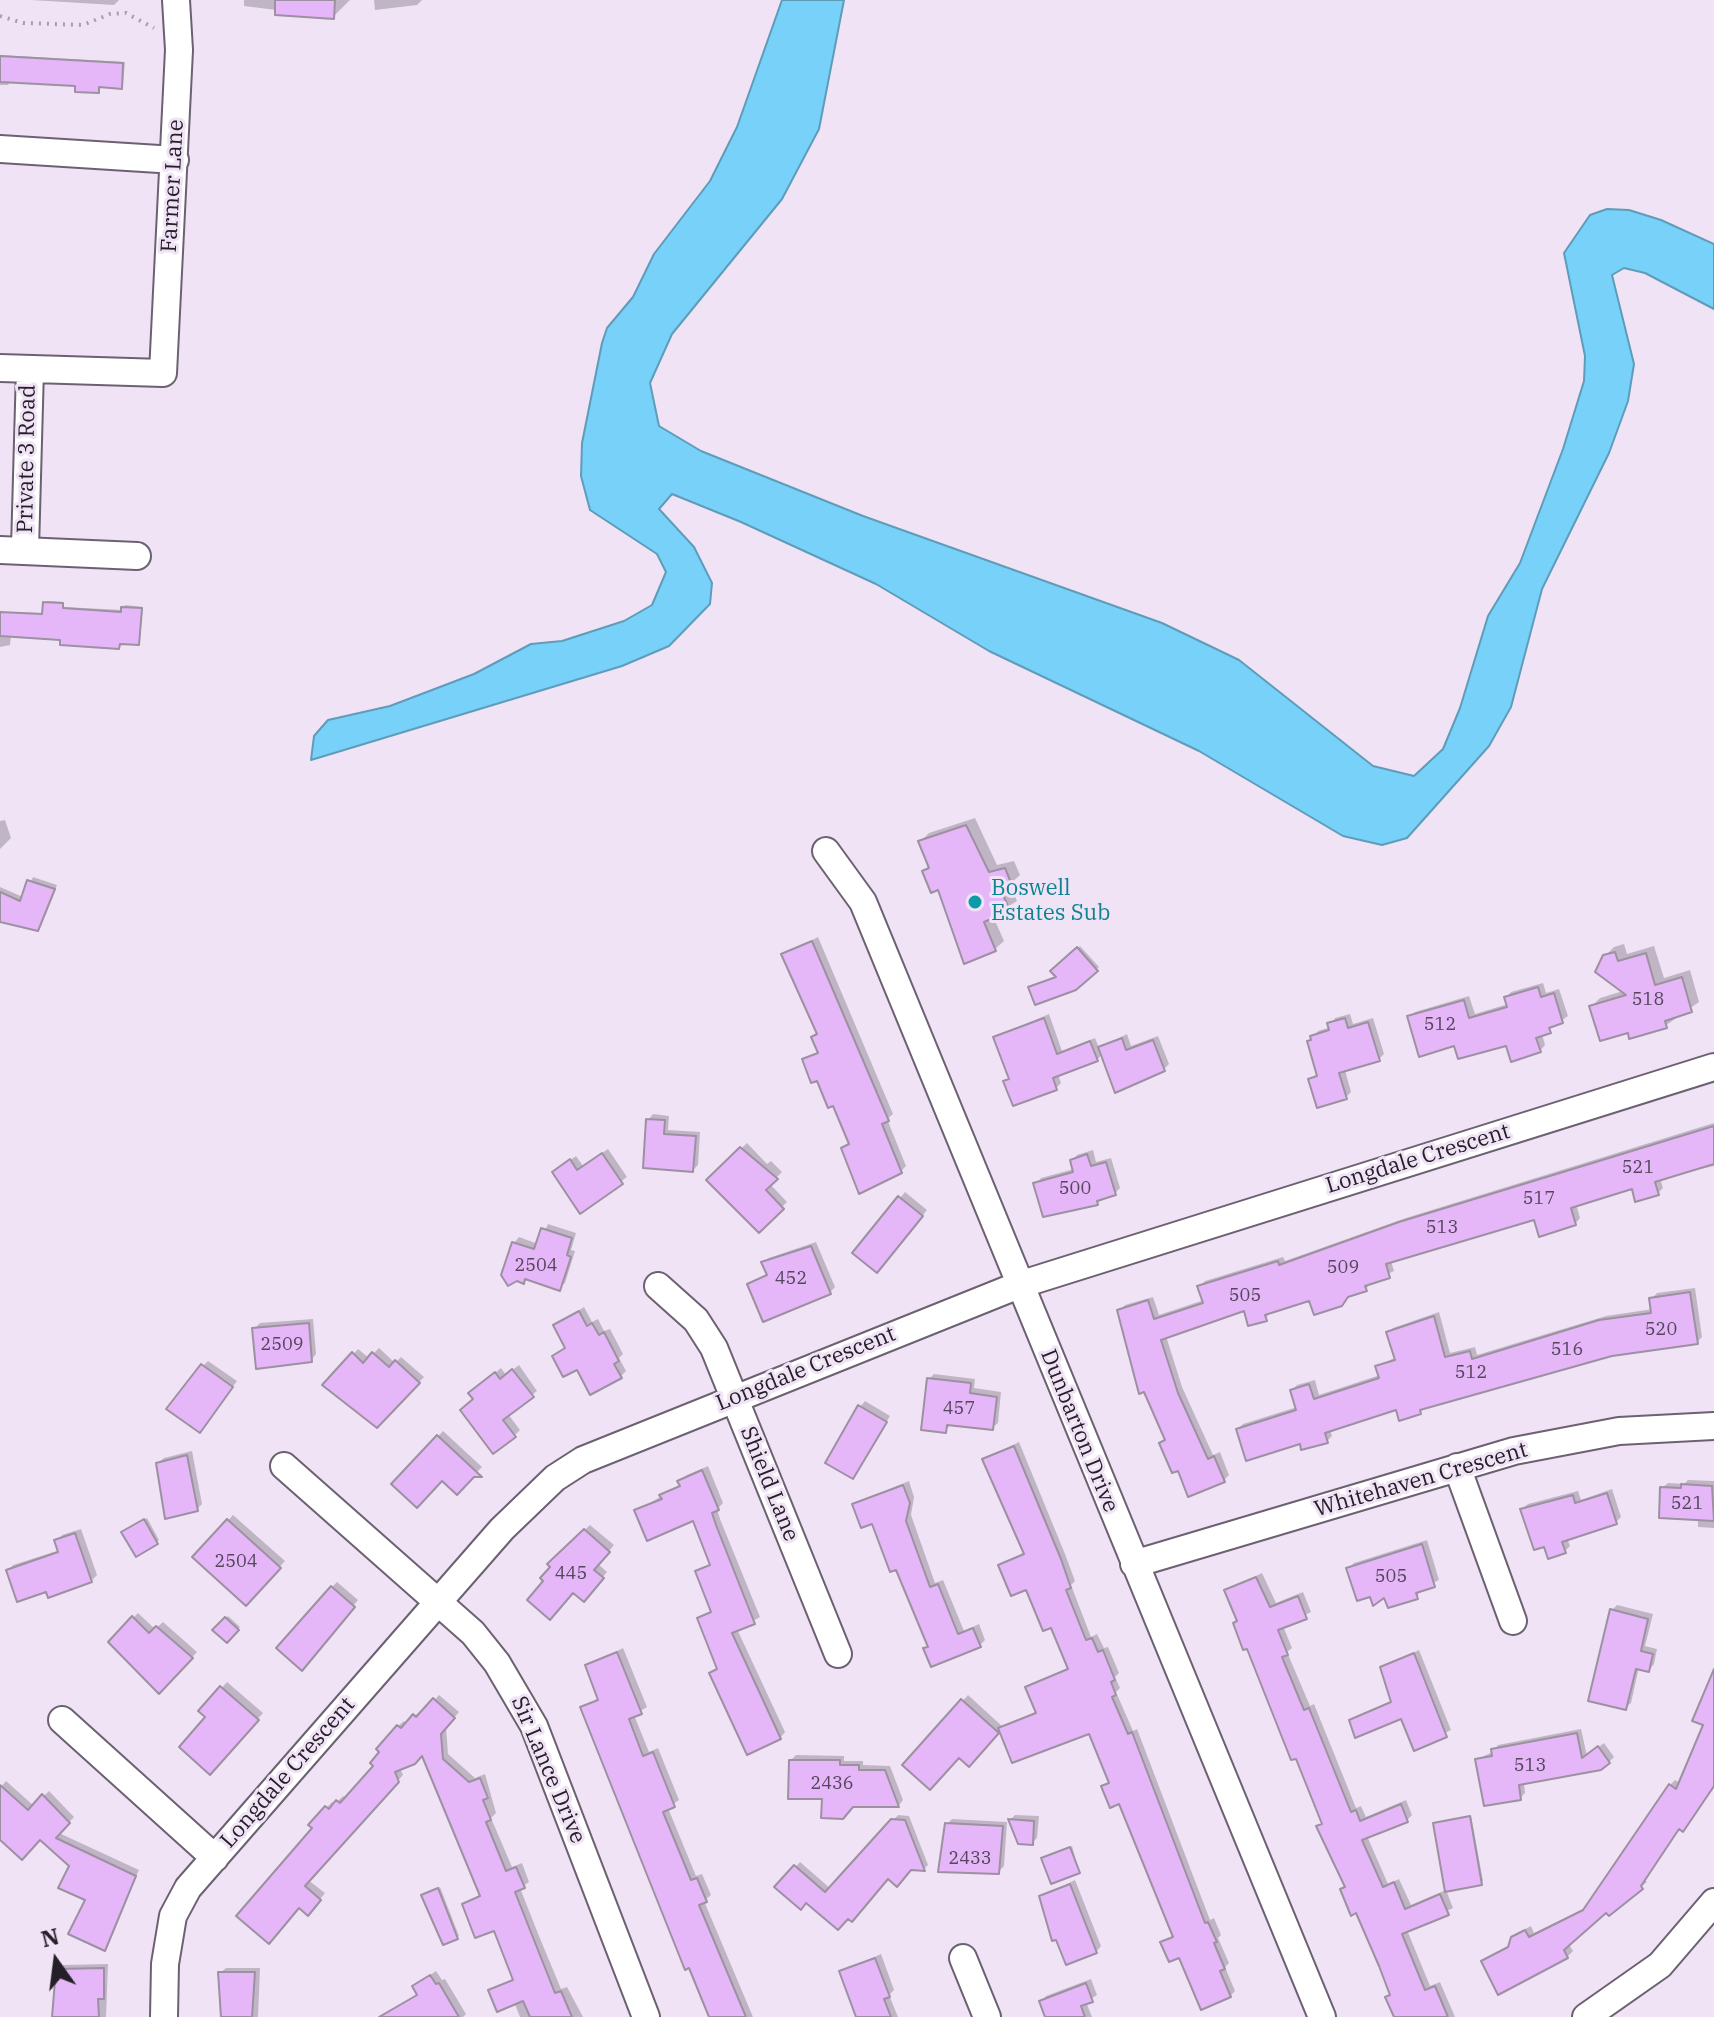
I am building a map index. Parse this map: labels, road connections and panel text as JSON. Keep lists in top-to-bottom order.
{
  "streets": {
    "street": [
      "Farmer Lane",
      "Private 3 Road",
      "Longdale Crescent",
      "Dunbarton Drive",
      "Whitehaven Crescent",
      "Shield Lane",
      "Sir Lance Drive"
    ]
  },
  "crossings": [
    ["Farmer Lane", "Private 3 Road"],
    ["Longdale Crescent", "Dunbarton Drive"],
    ["Longdale Crescent", "Shield Lane"],
    ["Longdale Crescent", "Sir Lance Drive"],
    ["Dunbarton Drive", "Whitehaven Crescent"]
  ],
  "places": ["Boswell Estates Sub"],
  "house_numbers": [
    "518",
    "512",
    "521",
    "500",
    "517",
    "513",
    "2504",
    "509",
    "452",
    "505",
    "520",
    "2509",
    "516",
    "512",
    "457",
    "521",
    "2504",
    "445",
    "505",
    "513",
    "2436",
    "2433"
  ],
  "north": "top"
}
